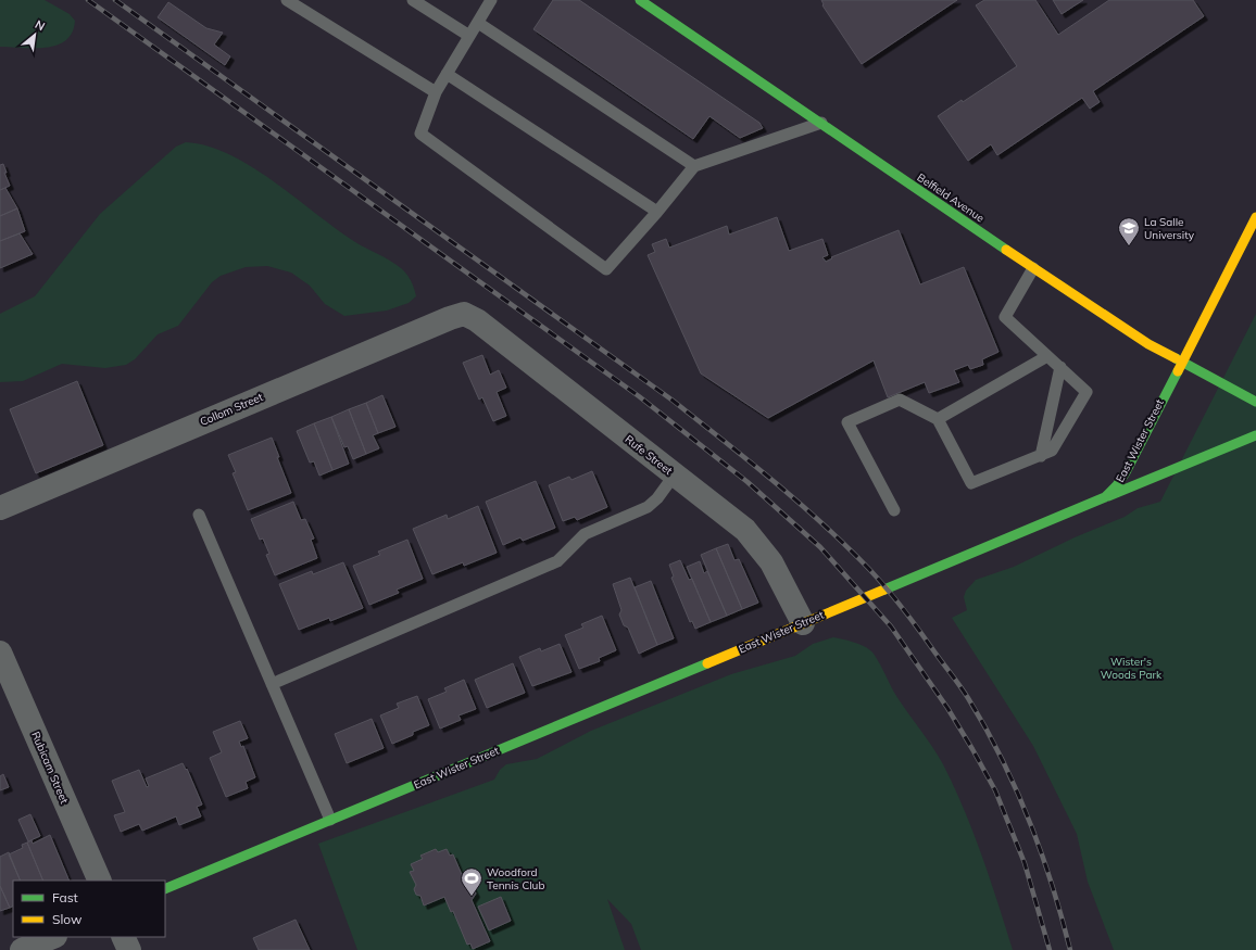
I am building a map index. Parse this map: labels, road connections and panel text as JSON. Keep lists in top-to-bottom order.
{
  "streets": {
    "street": [
      "Belfield Avenue",
      "Collom Street",
      "East Wister Street",
      "Rufe Street",
      "Rubicam Street"
    ]
  },
  "crossings": [
    ["Belfield Avenue", "East Wister Street"],
    ["Collom Street", "Rufe Street"],
    ["East Wister Street", "Rufe Street"]
  ],
  "parks": ["Wister's Woods Park"],
  "places": {
    "school or university": ["La Salle University"],
    "sports": ["Woodford Tennis Club"]
  },
  "legend": ["Fast", "Slow"],
  "north": "top right"
}
